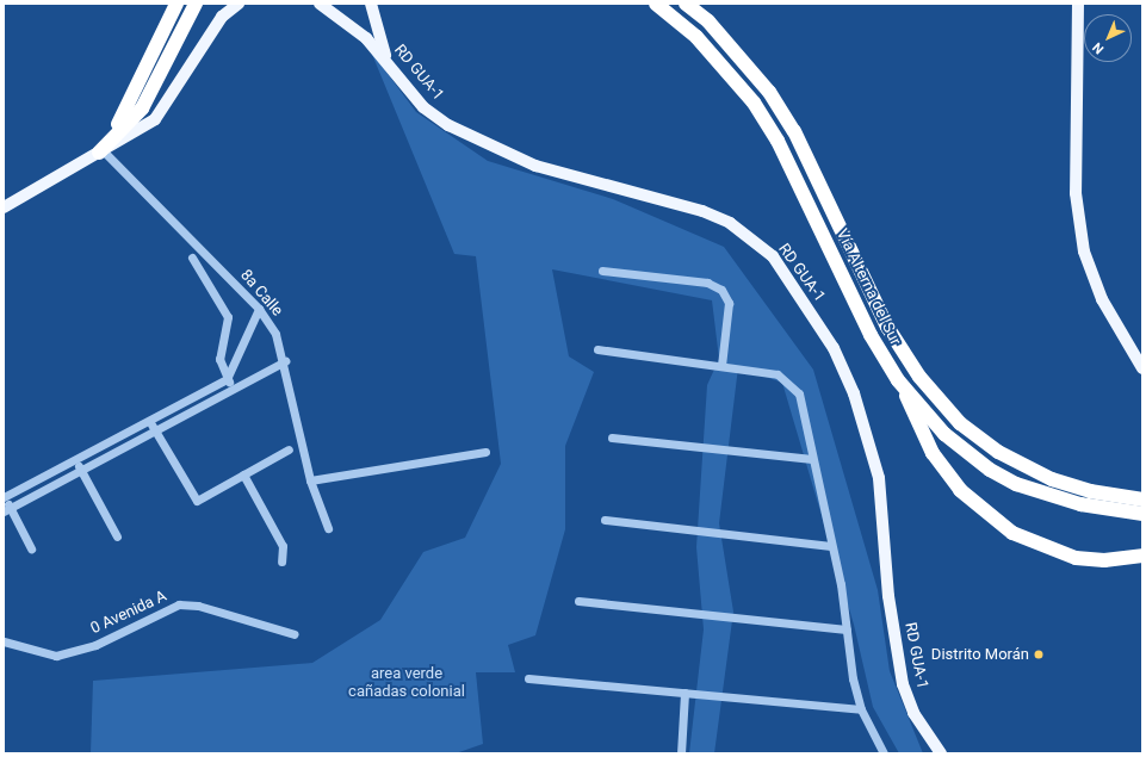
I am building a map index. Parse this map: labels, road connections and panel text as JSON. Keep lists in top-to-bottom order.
{
  "streets": {
    "highway": ["Vía Alterna del Sur"],
    "main road": ["RD GUA-1"],
    "street": ["8a Calle", "0 Avenida A"]
  },
  "parks": ["area verde cañadas colonial"],
  "places": ["Distrito Morán"],
  "north": "bottom left"
}
